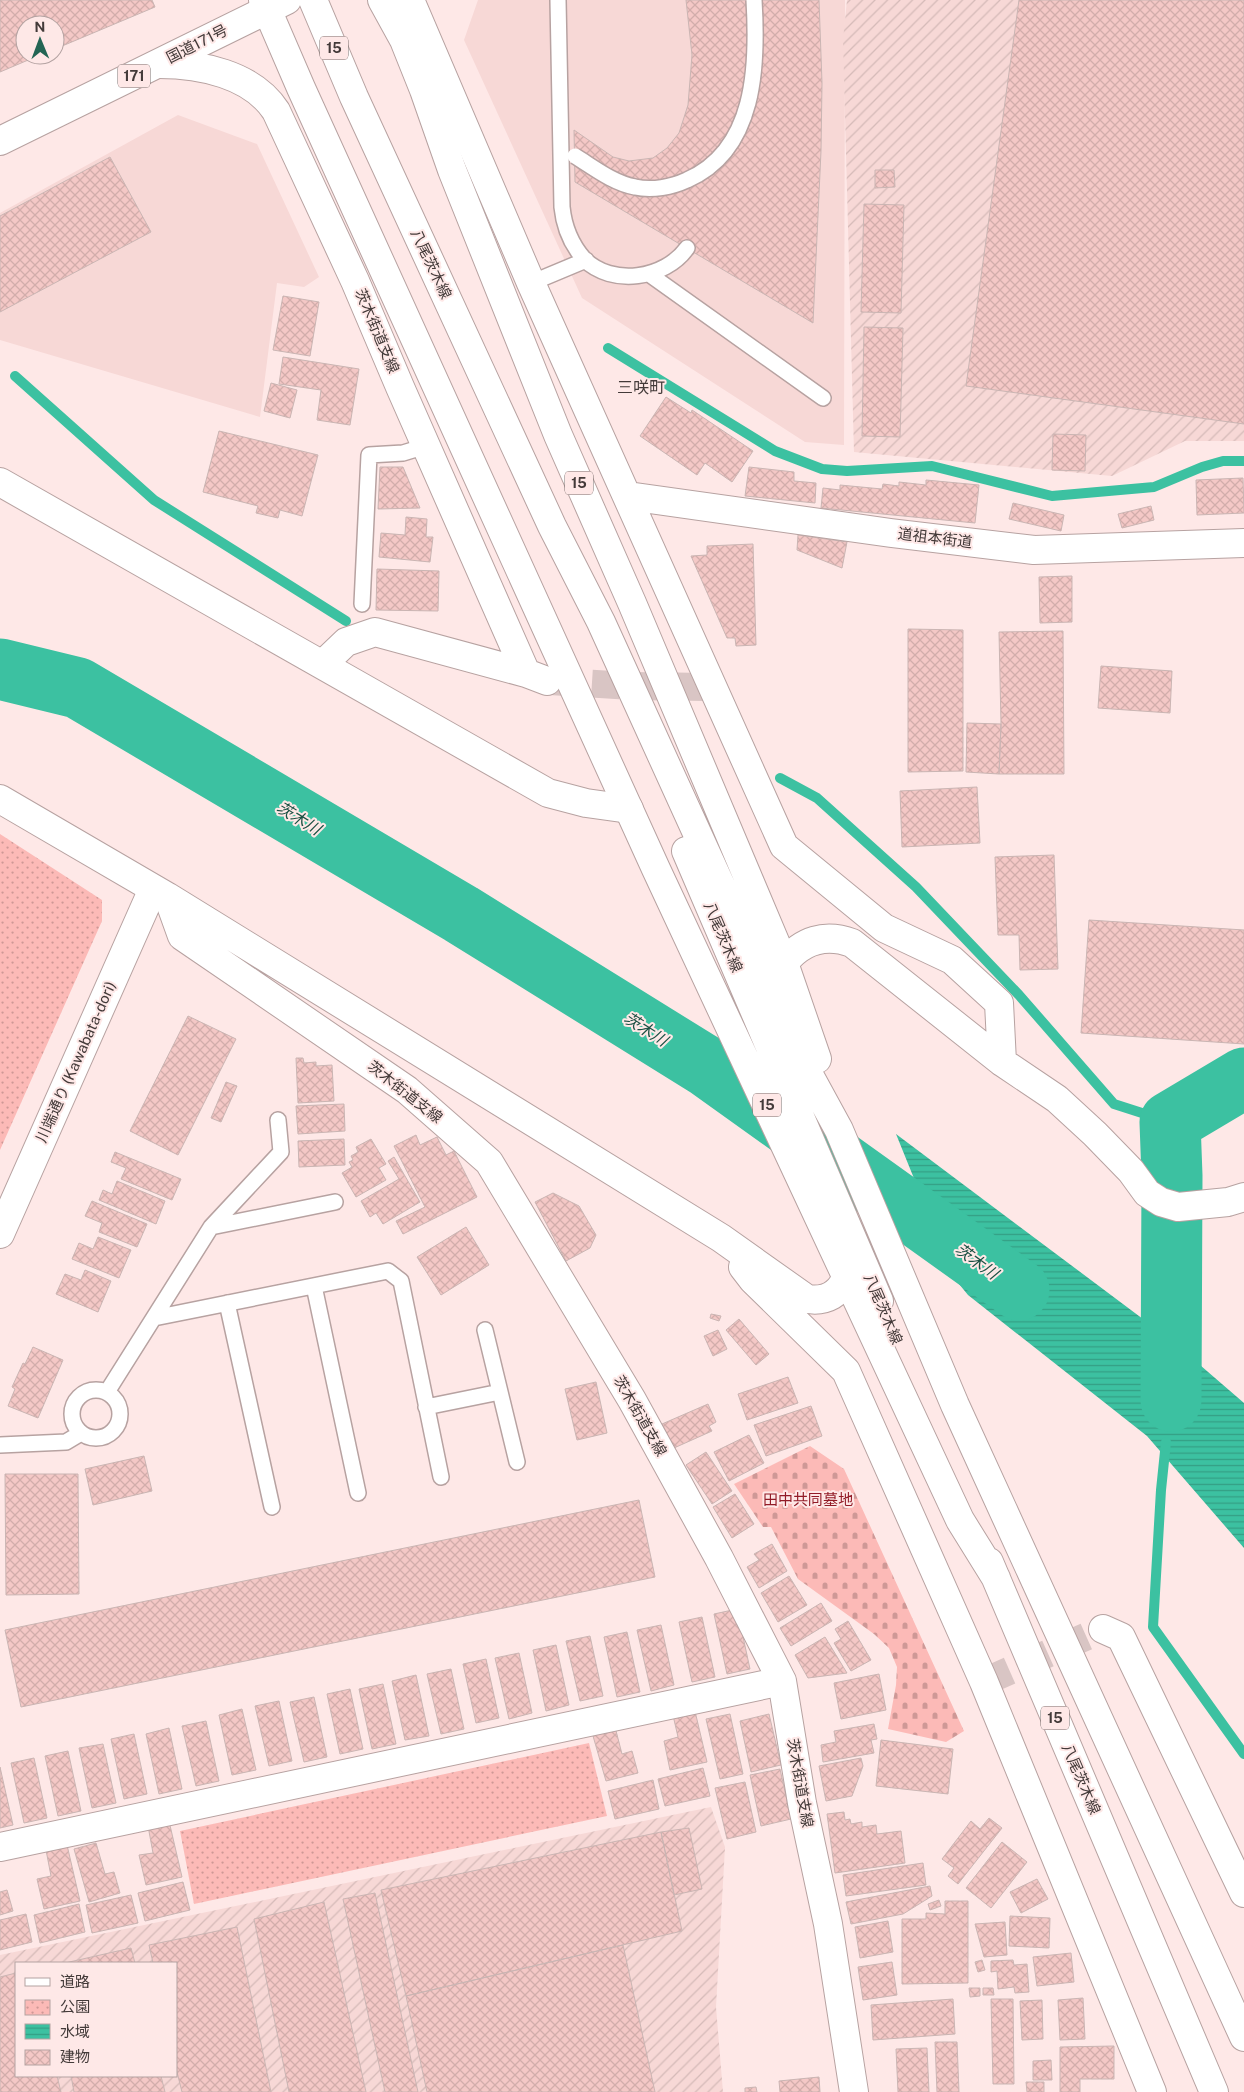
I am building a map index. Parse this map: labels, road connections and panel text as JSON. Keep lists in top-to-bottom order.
{
  "streets": {
    "main road": [
      "国道171号",
      "15",
      "171",
      "八尾茨木線",
      "茨木街道支線",
      "道祖本街道",
      "川端通り (Kawabata-dori)"
    ]
  },
  "crossings": [
    ["国道171号", "15"],
    ["国道171号", "茨木街道支線"],
    ["15", "八尾茨木線"],
    ["茨木街道支線", "川端通り (Kawabata-dori)"]
  ],
  "districts": ["三咲町"],
  "water": ["茨木川"],
  "parks": ["田中共同墓地"],
  "legend": [
    "道路",
    "公園",
    "水域",
    "建物"
  ],
  "north": "top"
}
